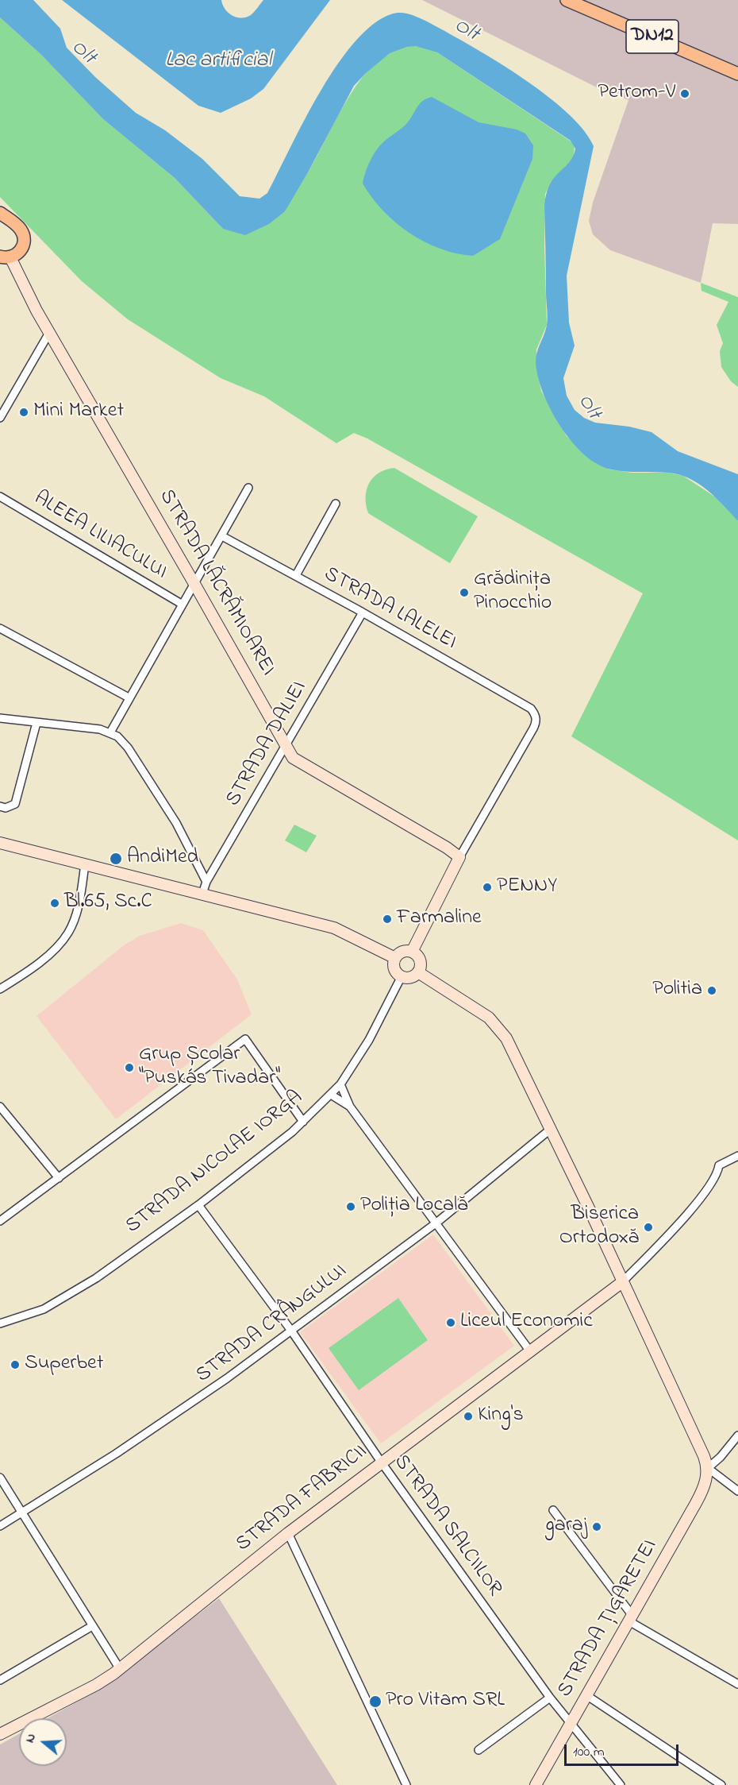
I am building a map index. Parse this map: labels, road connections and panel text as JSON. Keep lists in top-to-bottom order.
{
  "streets": {
    "main road": [
      "DN12",
      "STRADA LĂCRĂMIOAREI",
      "STRADA FABRICII",
      "STRADA ȚIGARETEI"
    ],
    "street": [
      "ALEEA LILIACULUI",
      "STRADA LALELEI",
      "STRADA DALIEI",
      "STRADA NICOLAE IORGA",
      "STRADA CRÂNGULUI",
      "STRADA SALCIILOR"
    ]
  },
  "crossings": [
    ["STRADA LĂCRĂMIOAREI", "STRADA LALELEI"],
    ["STRADA LĂCRĂMIOAREI", "STRADA DALIEI"],
    ["STRADA LALELEI", "STRADA DALIEI"],
    ["STRADA NICOLAE IORGA", "STRADA SALCIILOR"],
    ["STRADA CRÂNGULUI", "STRADA SALCIILOR"],
    ["STRADA FABRICII", "STRADA SALCIILOR"],
    ["STRADA SALCIILOR", "STRADA ȚIGARETEI"]
  ],
  "water": ["Olt", "Lac artificial"],
  "places": [
    "Petrom-V",
    "Mini Market",
    "Grădinița Pinocchio",
    "AndiMed",
    "PENNY",
    "Bl.65, Sc.C",
    "Farmaline",
    "Politia",
    "Grup Școlar \"Puskás Tivadar\"",
    "Poliția Locală",
    "Biserica Ortodoxă",
    "Liceul Economic",
    "Superbet",
    "King's",
    "garaj",
    "Pro Vitam SRL"
  ],
  "scale_bar": "100 m",
  "north": "left"
}
